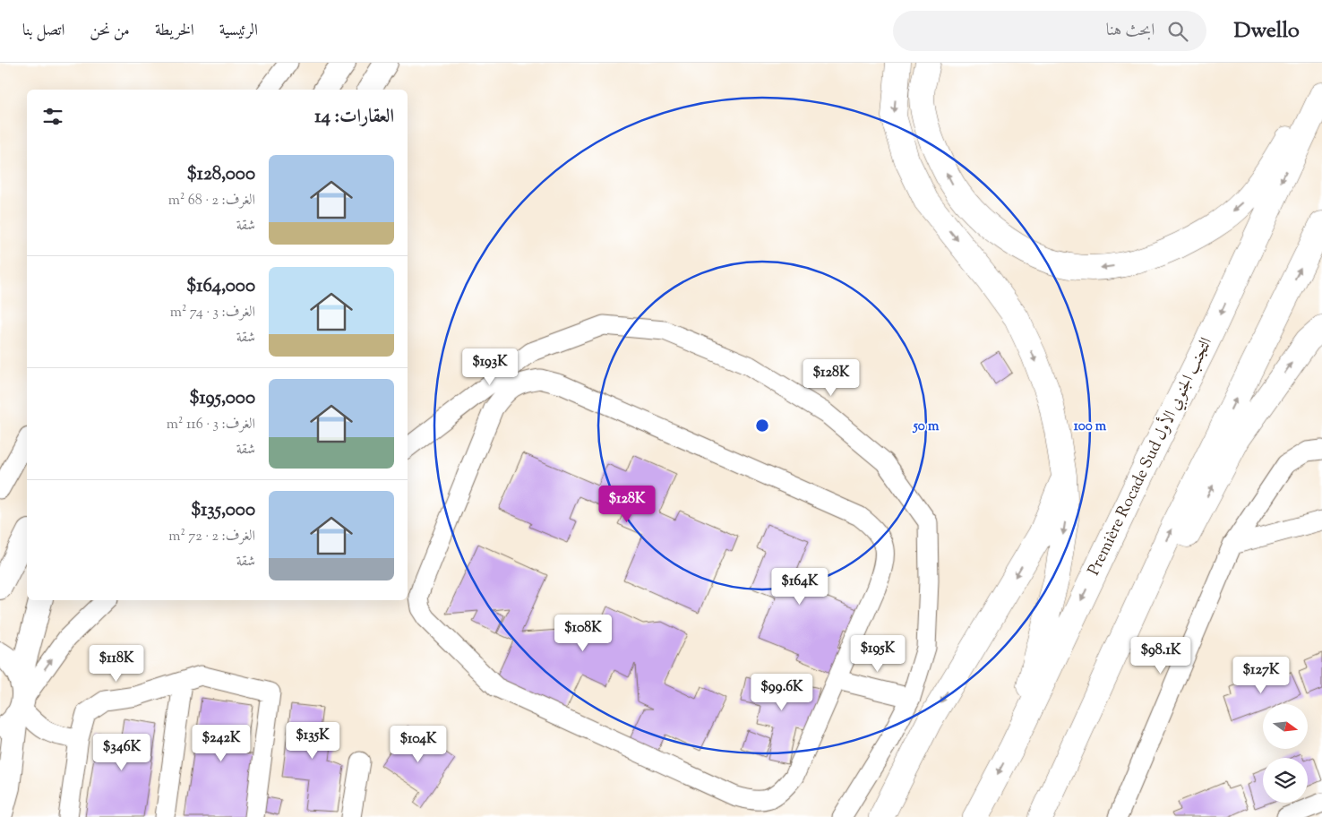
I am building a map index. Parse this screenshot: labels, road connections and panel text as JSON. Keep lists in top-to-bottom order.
{
  "streets": {
    "highway": ["Première Rocade Sud التجنب الجنوبي الأول"]
  },
  "north": "right",
  "page": {
    "header": "Dwello",
    "search": "ابحث هنا",
    "nav": [
      "الرئيسية",
      "الخريطة",
      "من نحن",
      "اتصل بنا"
    ],
    "heading": "العقارات: 14",
    "list": [
      {
        "name": "$128,000",
        "note": "الغرف: 2 · 68 m² · شقة"
      },
      {
        "name": "$164,000",
        "note": "الغرف: 3 · 74 m² · شقة"
      },
      {
        "name": "$195,000",
        "note": "الغرف: 3 · 116 m² · شقة"
      },
      {
        "name": "$135,000",
        "note": "الغرف: 2 · 72 m² · شقة"
      }
    ],
    "price": [
      "$193K",
      "$128K",
      "$128K",
      "$164K",
      "$108K",
      "$195K",
      "$98.1K",
      "$118K",
      "$127K",
      "$99.6K",
      "$135K",
      "$242K",
      "$104K",
      "$346K"
    ]
  },
  "rings": ["50 m", "100 m"]
}
